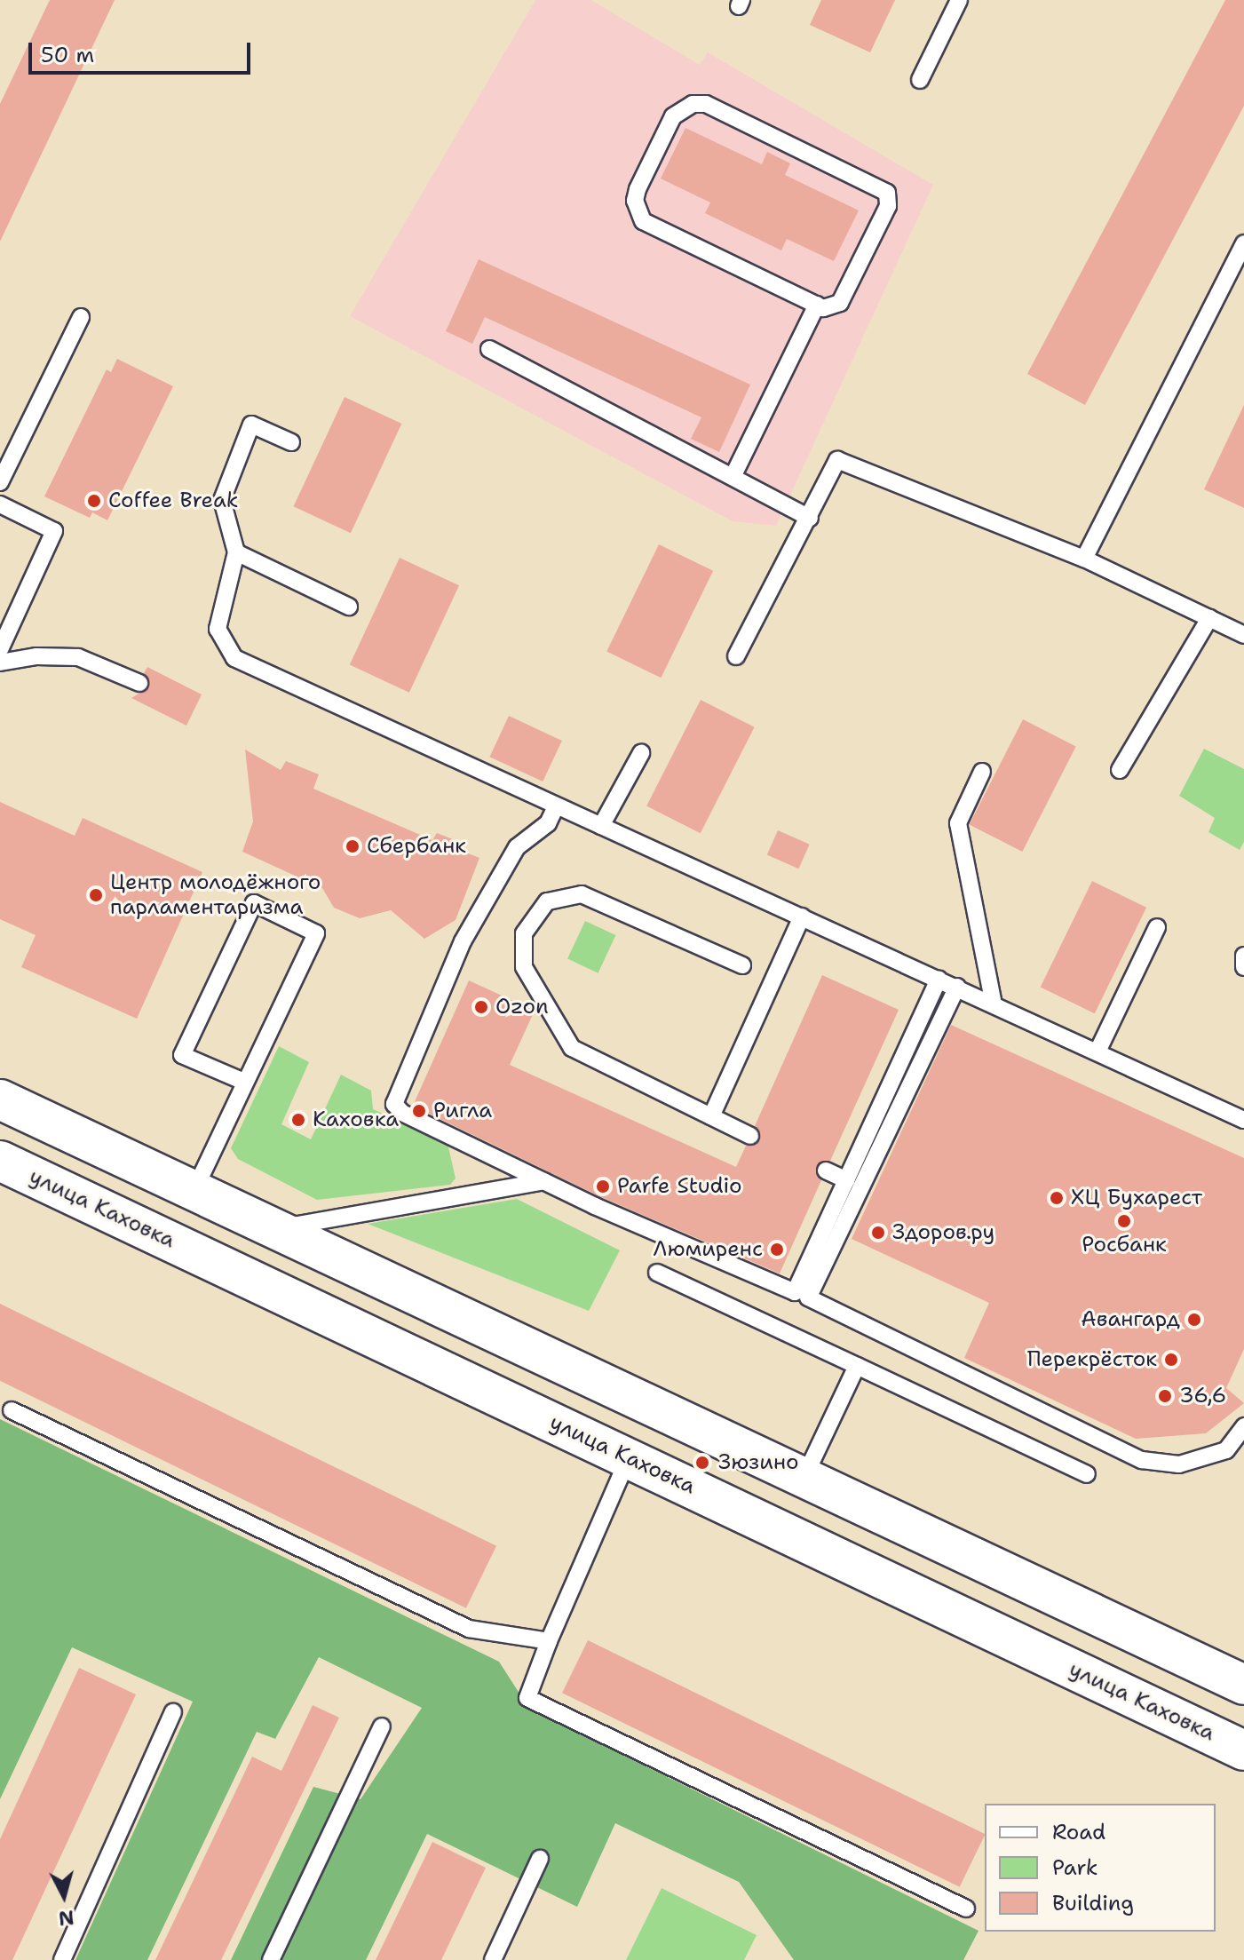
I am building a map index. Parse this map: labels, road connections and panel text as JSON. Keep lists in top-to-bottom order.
{
  "streets": {
    "main road": ["улица Каховка"]
  },
  "places": [
    "Coffee Break",
    "Сбербанк",
    "Центр молодёжного парламентаризма",
    "Ozon",
    "Ригла",
    "Каховка",
    "Parfe Studio",
    "ХЦ Бухарест",
    "Росбанк",
    "Здоров.ру",
    "Люмиренс",
    "Авангард",
    "Перекрёсток",
    "36,6",
    "Зюзино"
  ],
  "legend": ["Road", "Park", "Building"],
  "scale_bar": "50 m",
  "north": "bottom"
}
